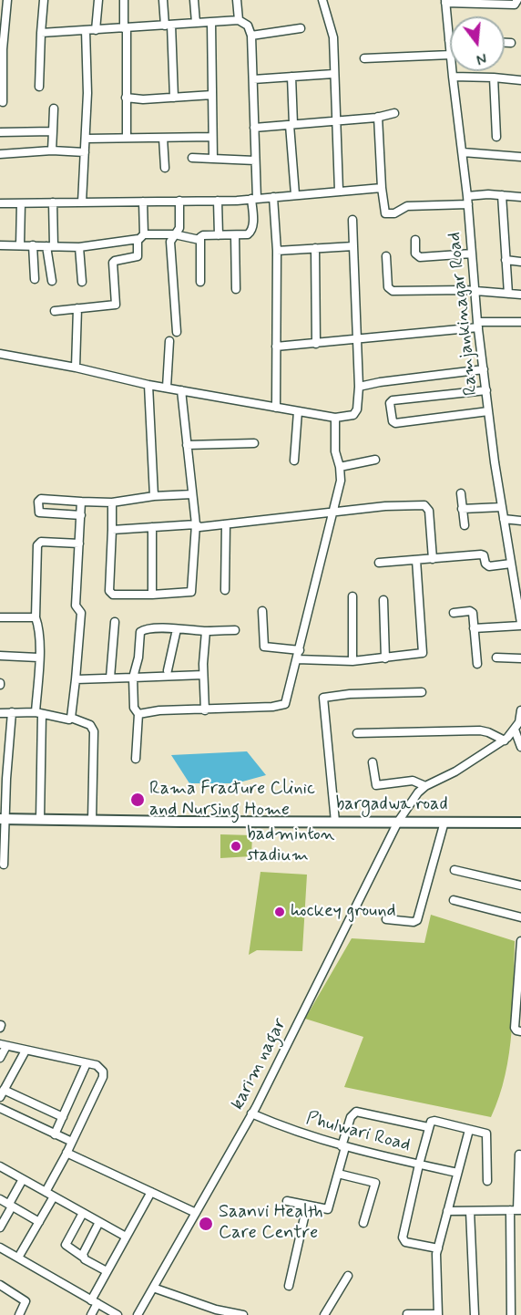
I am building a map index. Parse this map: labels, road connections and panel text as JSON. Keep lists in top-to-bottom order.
{
  "streets": {
    "main road": ["bargadwa road"],
    "street": ["Ramjankinagar Road", "karim nagar", "Phulwari Road"]
  },
  "crossings": [
    ["bargadwa road", "karim nagar"],
    ["karim nagar", "Phulwari Road"]
  ],
  "places": [
    "Rama Fracture Clinic and Nursing Home",
    "badminton stadium",
    "hockey ground",
    "Saanvi Health Care Centre"
  ],
  "north": "bottom"
}
